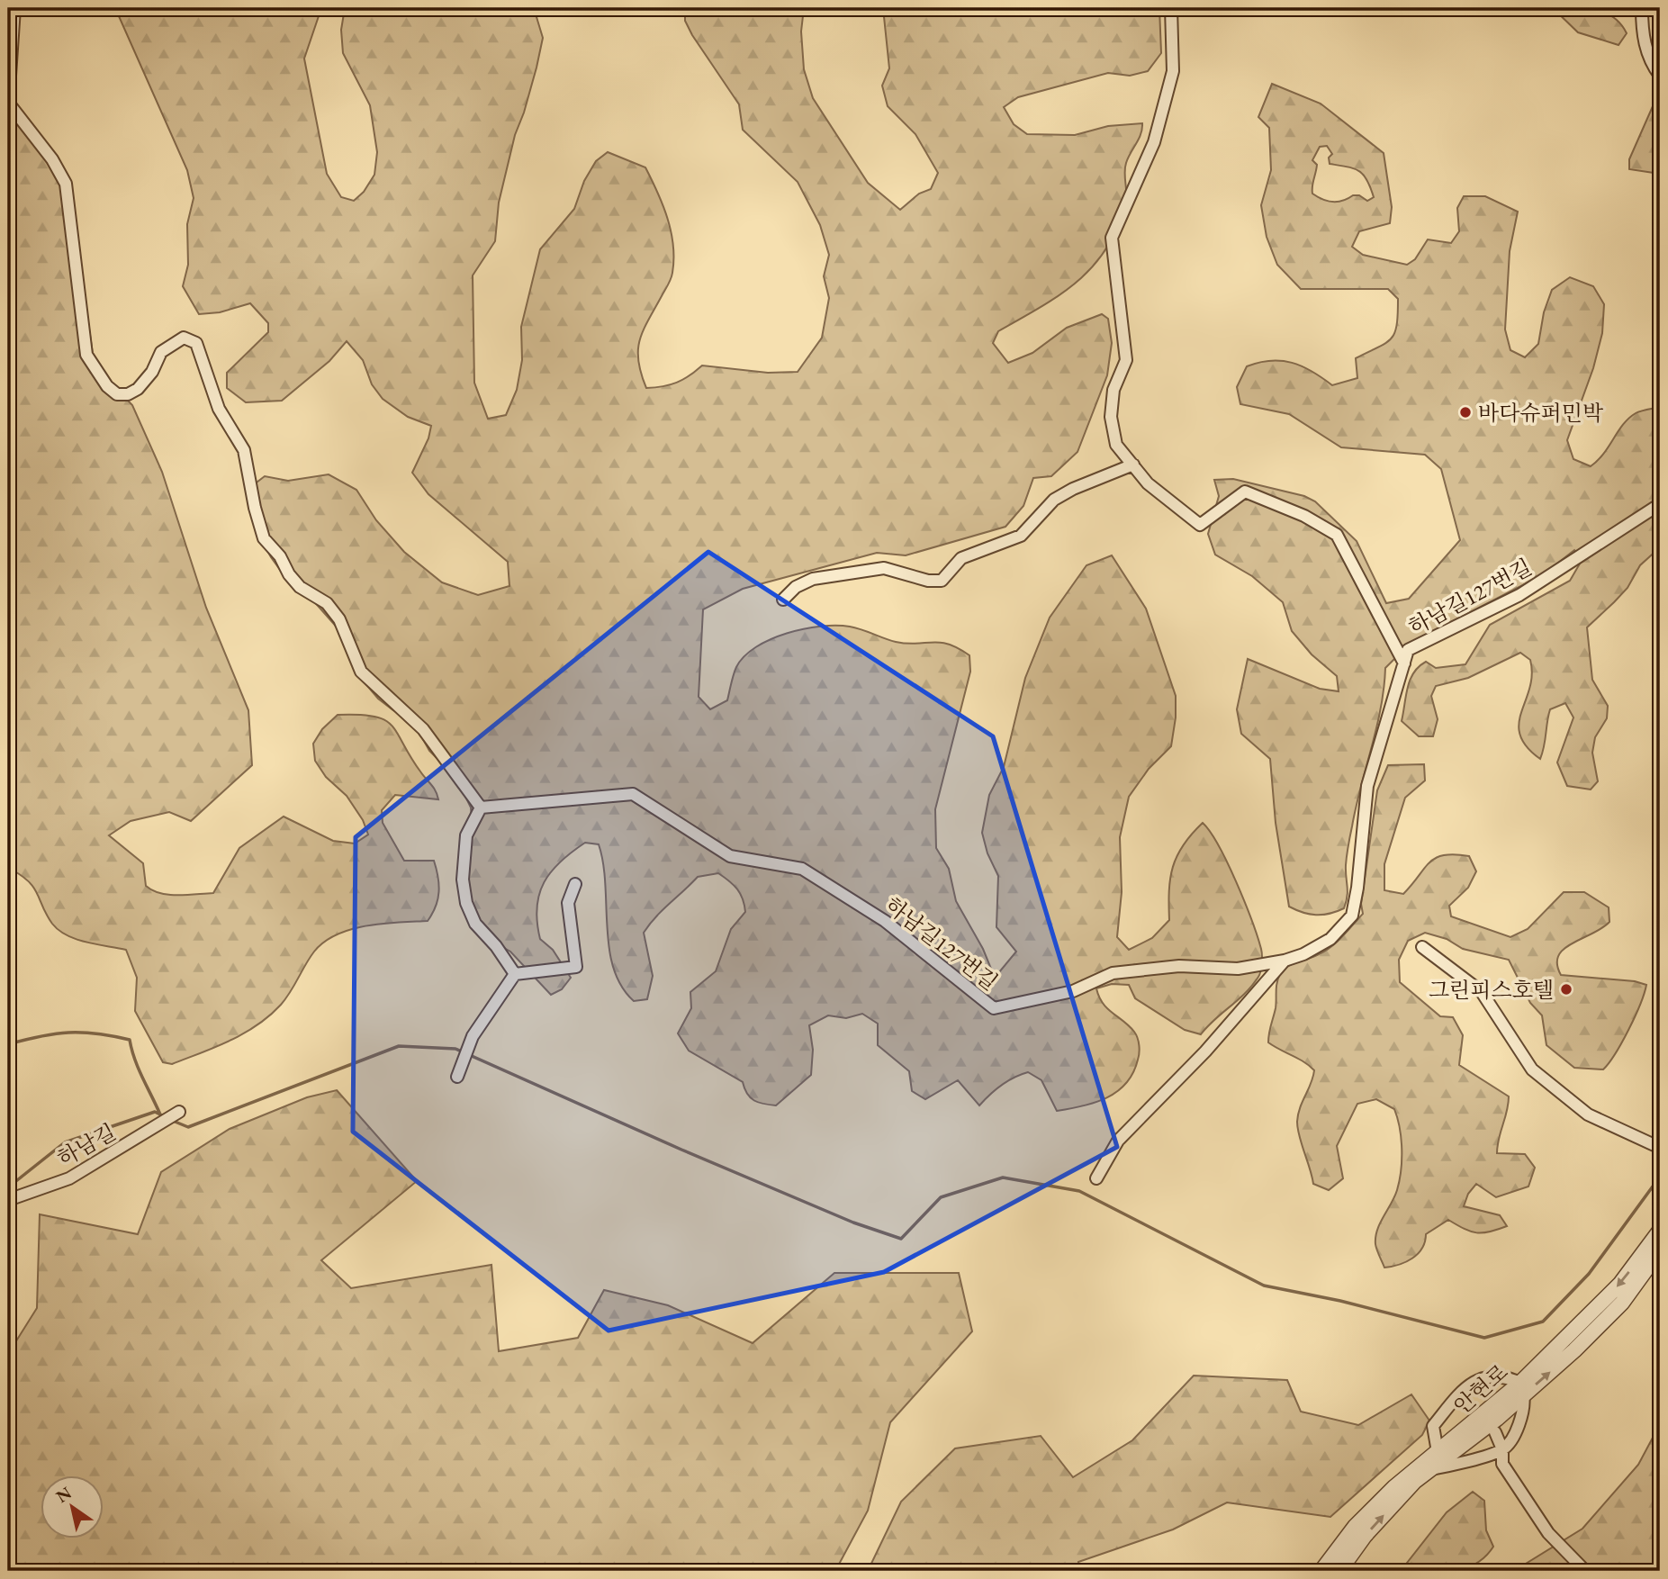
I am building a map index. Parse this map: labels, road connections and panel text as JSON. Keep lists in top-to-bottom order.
{
  "streets": {
    "street": ["하남길127번길", "하남길", "안현로"]
  },
  "places": ["바다슈퍼민박", "그린피스호텔"],
  "north": "top left"
}
